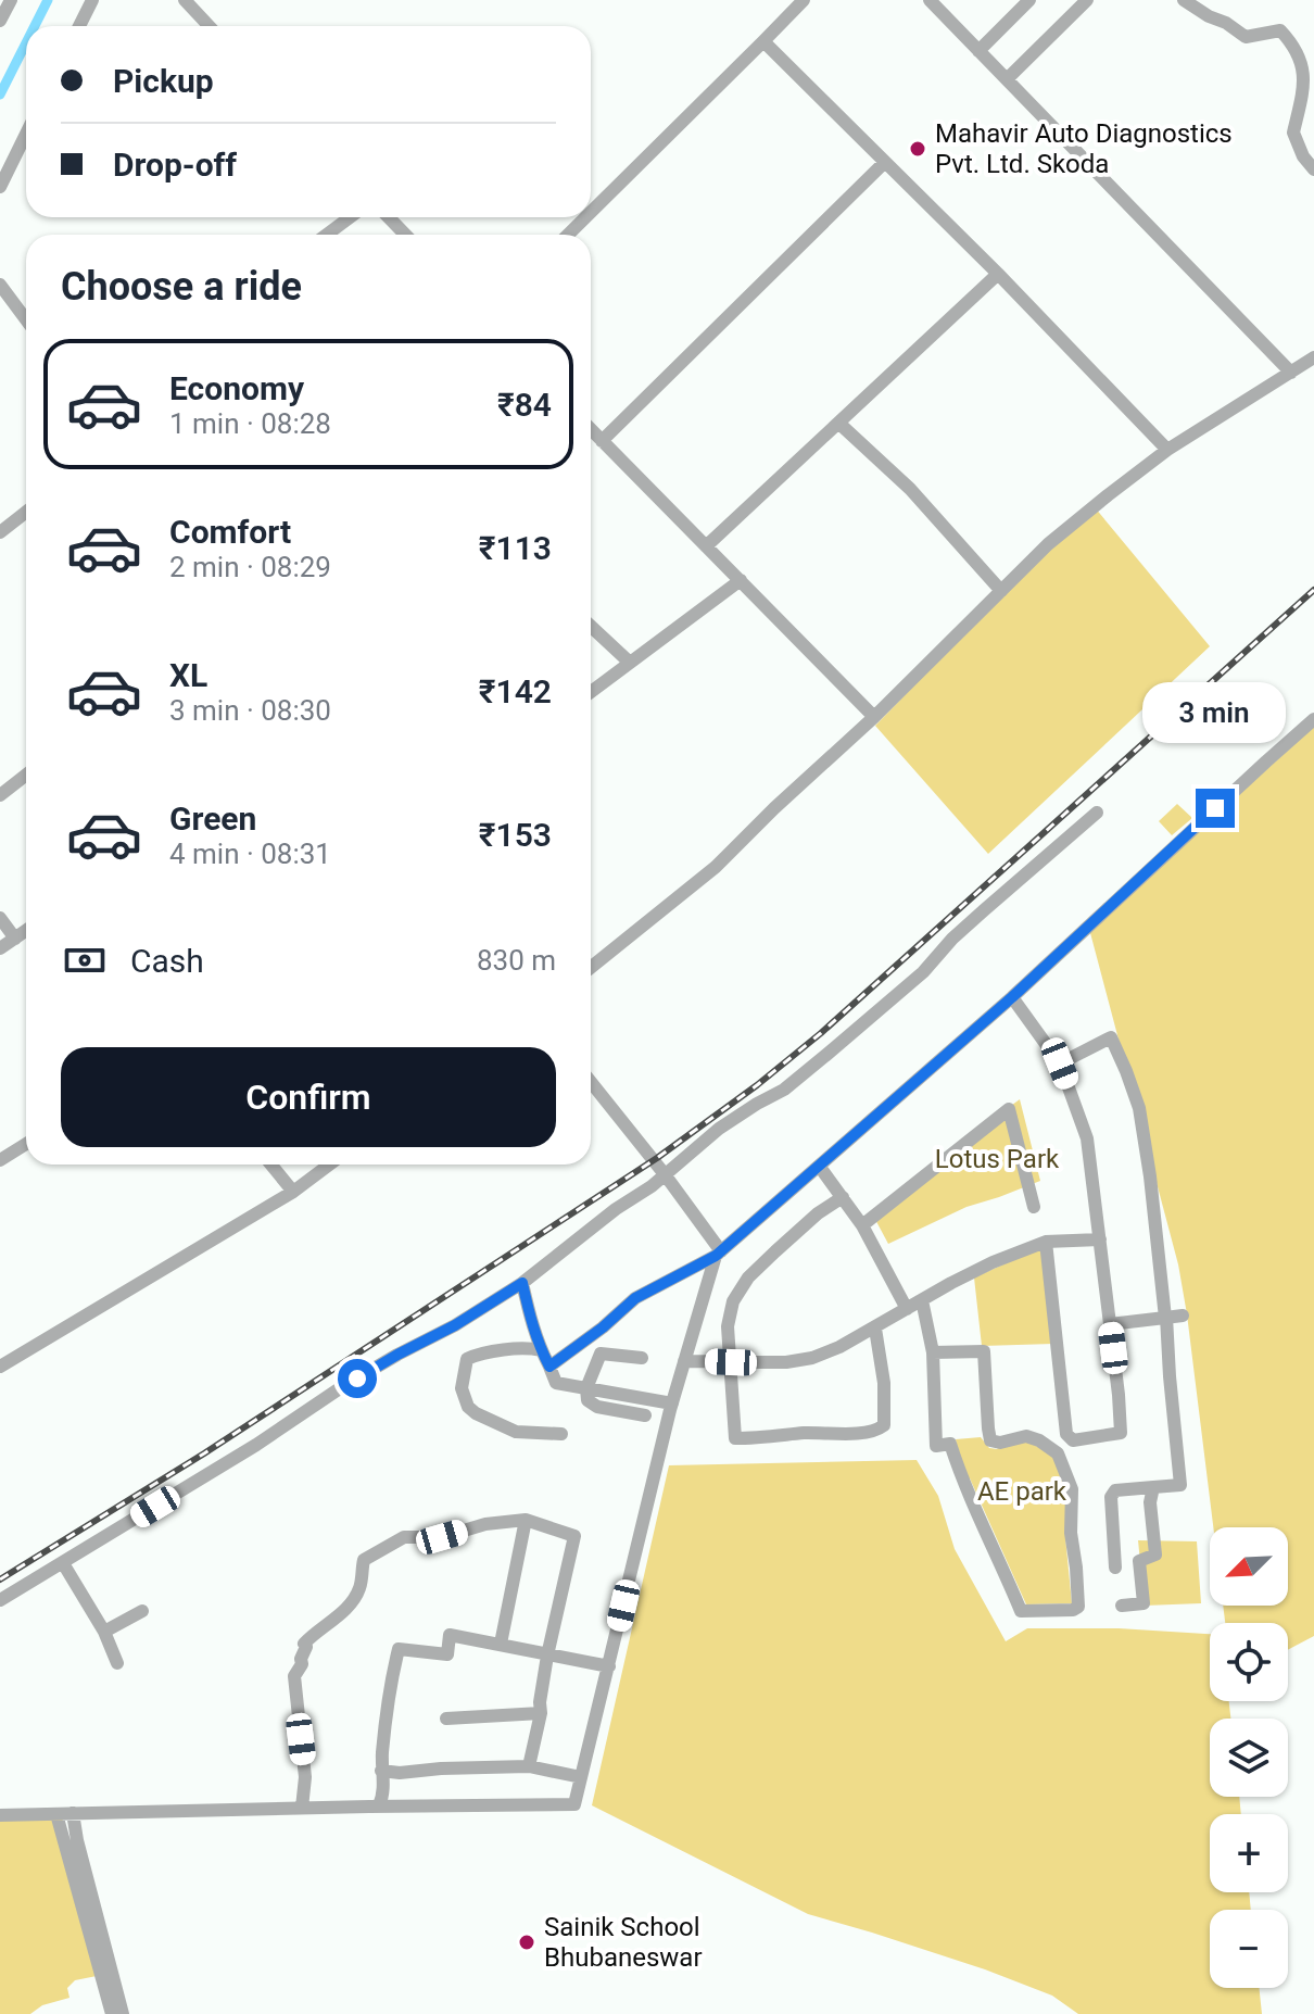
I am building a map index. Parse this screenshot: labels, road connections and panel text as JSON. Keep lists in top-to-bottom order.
{
  "parks": ["Lotus Park", "AE park"],
  "places": ["Mahavir Auto Diagnostics Pvt. Ltd. Skoda", "Sainik School Bhubaneswar"],
  "north": "bottom left",
  "page": {
    "banner": ["Pickup", "Drop-off"],
    "heading": "Choose a ride",
    "list": [
      {
        "name": "Economy",
        "note": "1 min · 08:28",
        "value": "₹84"
      },
      {
        "name": "Comfort",
        "note": "2 min · 08:29",
        "value": "₹113"
      },
      {
        "name": "XL",
        "note": "3 min · 08:30",
        "value": "₹142"
      },
      {
        "name": "Green",
        "note": "4 min · 08:31",
        "value": "₹153"
      }
    ],
    "bubble": "3 min",
    "pay": ["Cash", "830 m"],
    "buttons": "Confirm",
    "map_buttons": ["+", "−"]
  }
}
